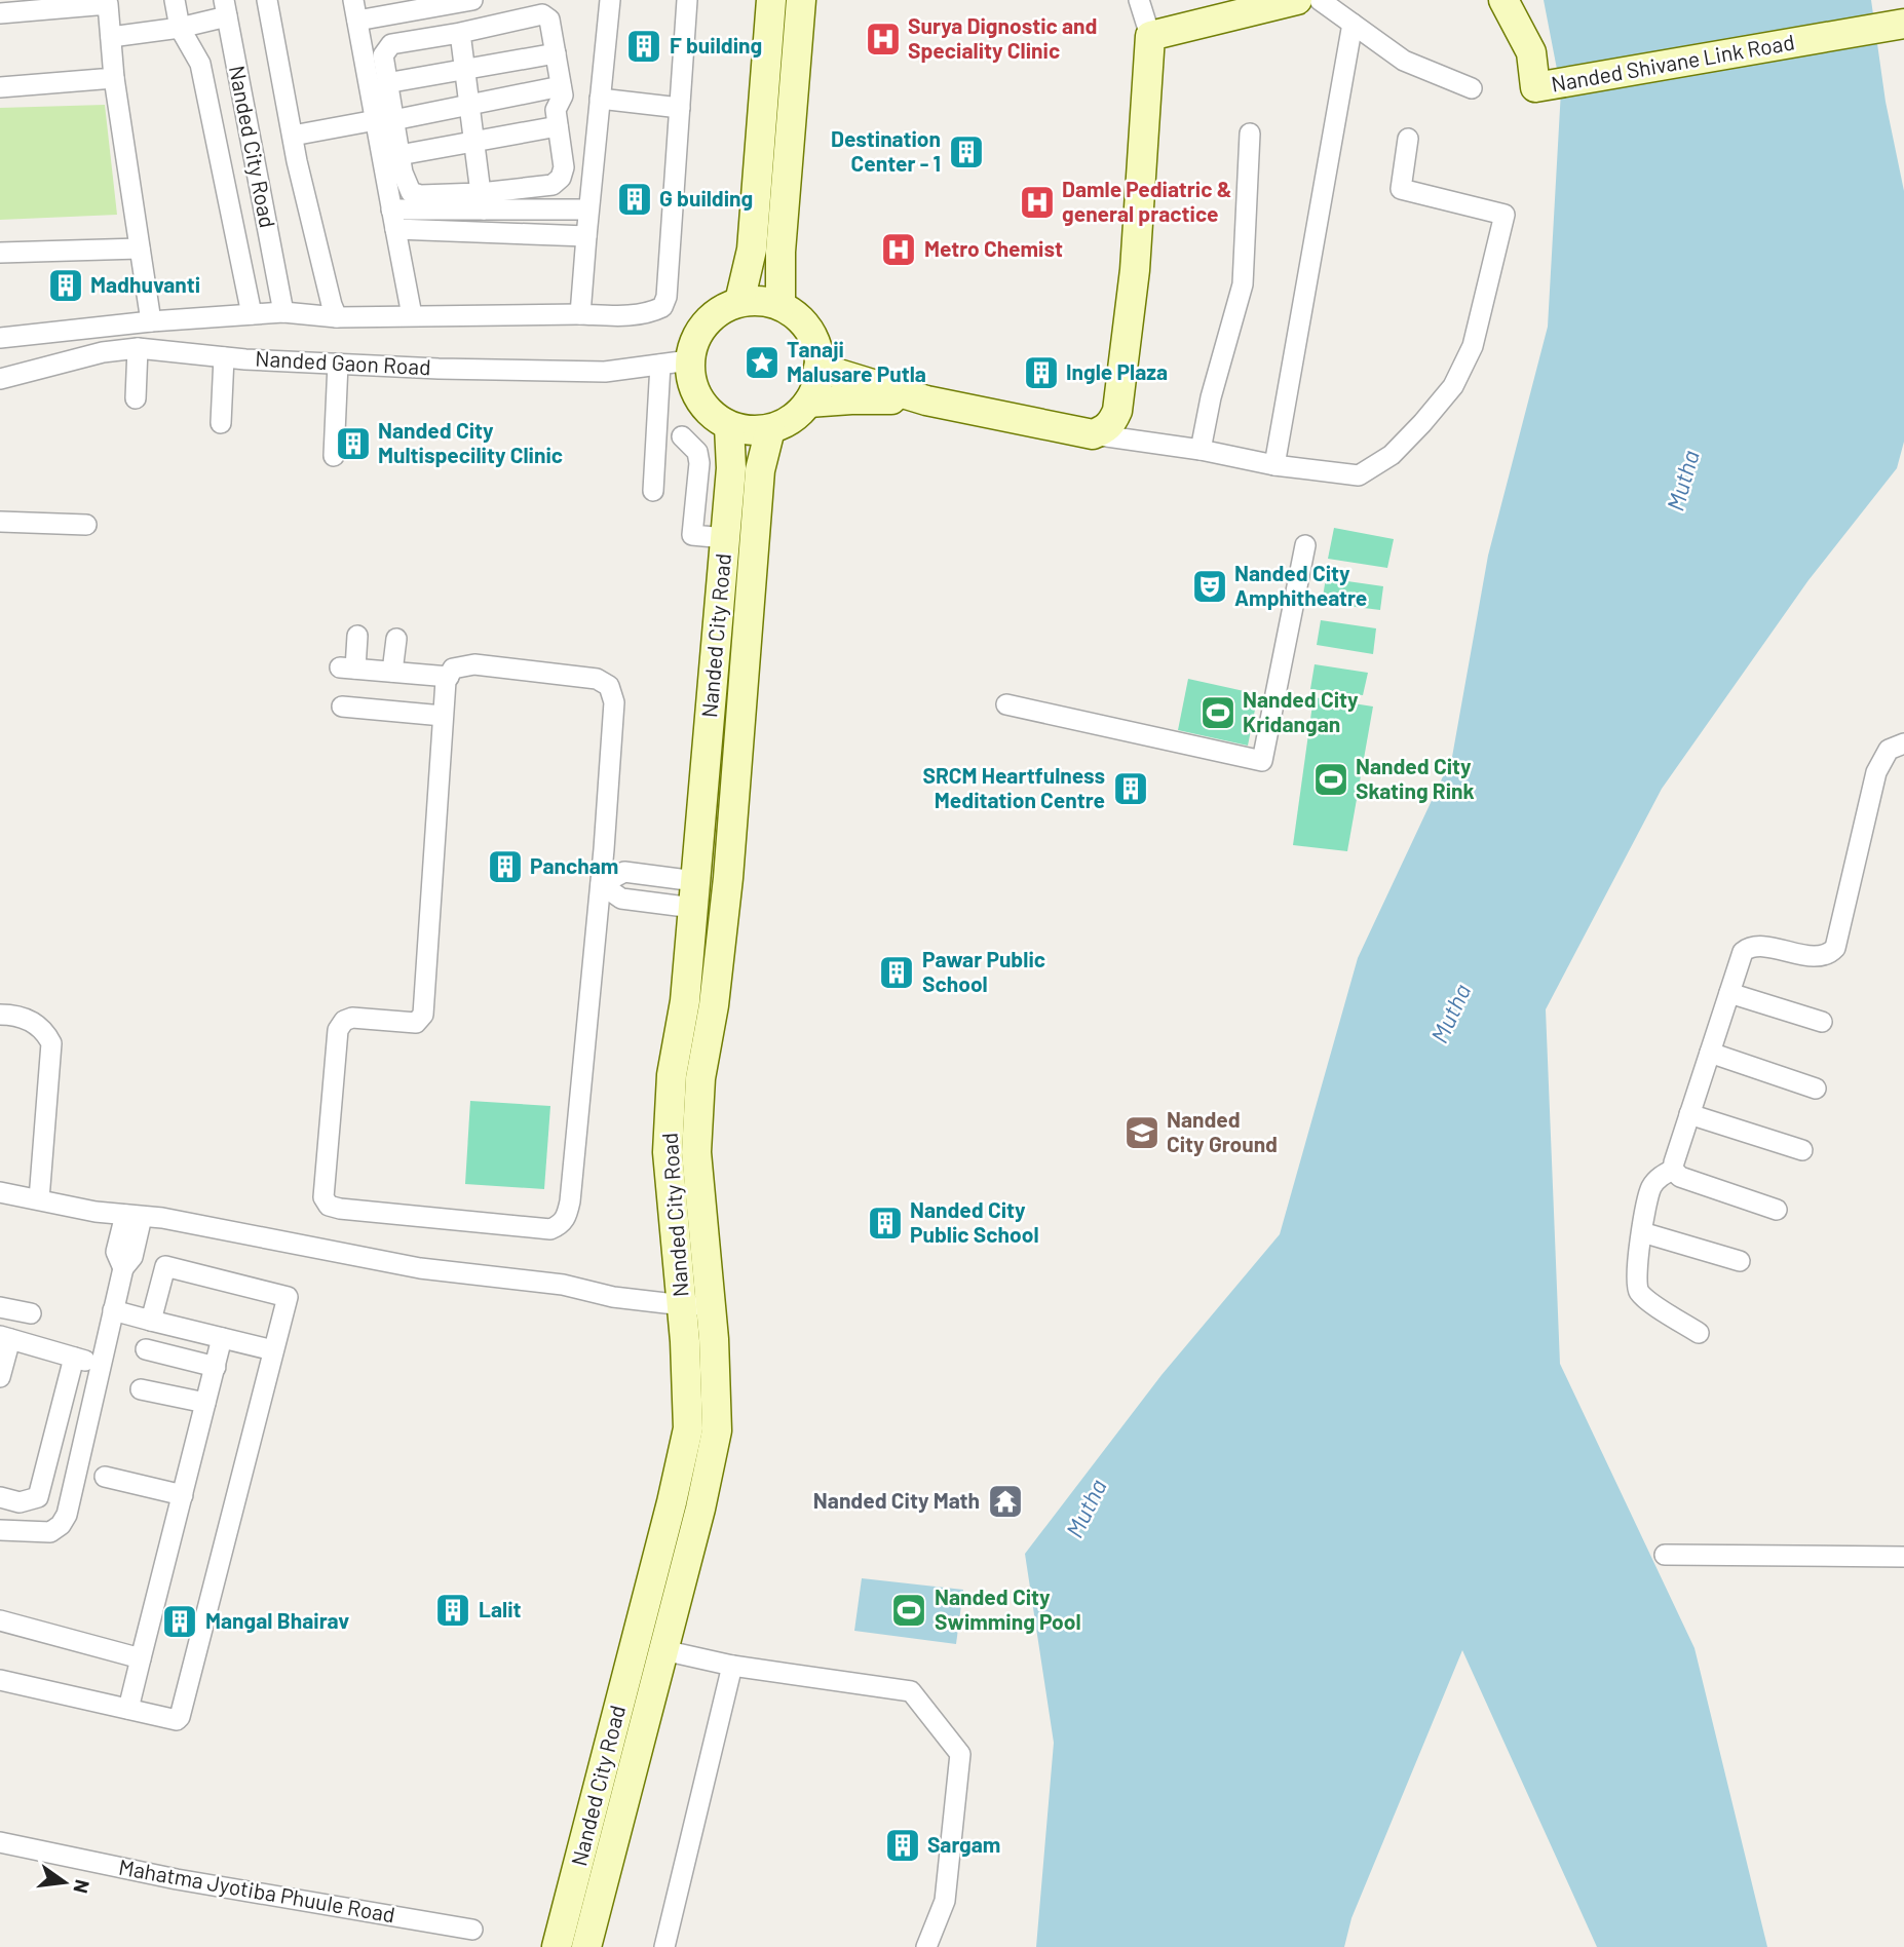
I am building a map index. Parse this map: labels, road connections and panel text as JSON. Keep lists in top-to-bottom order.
{
  "streets": {
    "street": [
      "Nanded Shivane Link Road",
      "Nanded City Road",
      "Nanded Gaon Road",
      "Mahatma Jyotiba Phuule Road"
    ]
  },
  "crossings": [
    ["Nanded City Road", "Nanded Gaon Road"]
  ],
  "water": ["Mutha"],
  "places": {
    "hospital": ["Surya Dignostic and Speciality Clinic", "Damle Pediatric & general practice", "Metro Chemist"],
    "building": [
      "F building",
      "Destination Center - 1",
      "G building",
      "Madhuvanti",
      "Ingle Plaza",
      "Nanded City Multispecility Clinic",
      "SRCM Heartfulness Meditation Centre",
      "Pancham",
      "Pawar Public School",
      "Nanded City Public School",
      "Lalit",
      "Mangal Bhairav",
      "Sargam"
    ],
    "place": ["Tanaji Malusare Putla"],
    "theatre": ["Nanded City Amphitheatre"],
    "sports": ["Nanded City Kridangan", "Nanded City Skating Rink", "Nanded City Swimming Pool"],
    "school or university": ["Nanded City Ground"],
    "temple": ["Nanded City Math"]
  },
  "north": "right"
}
